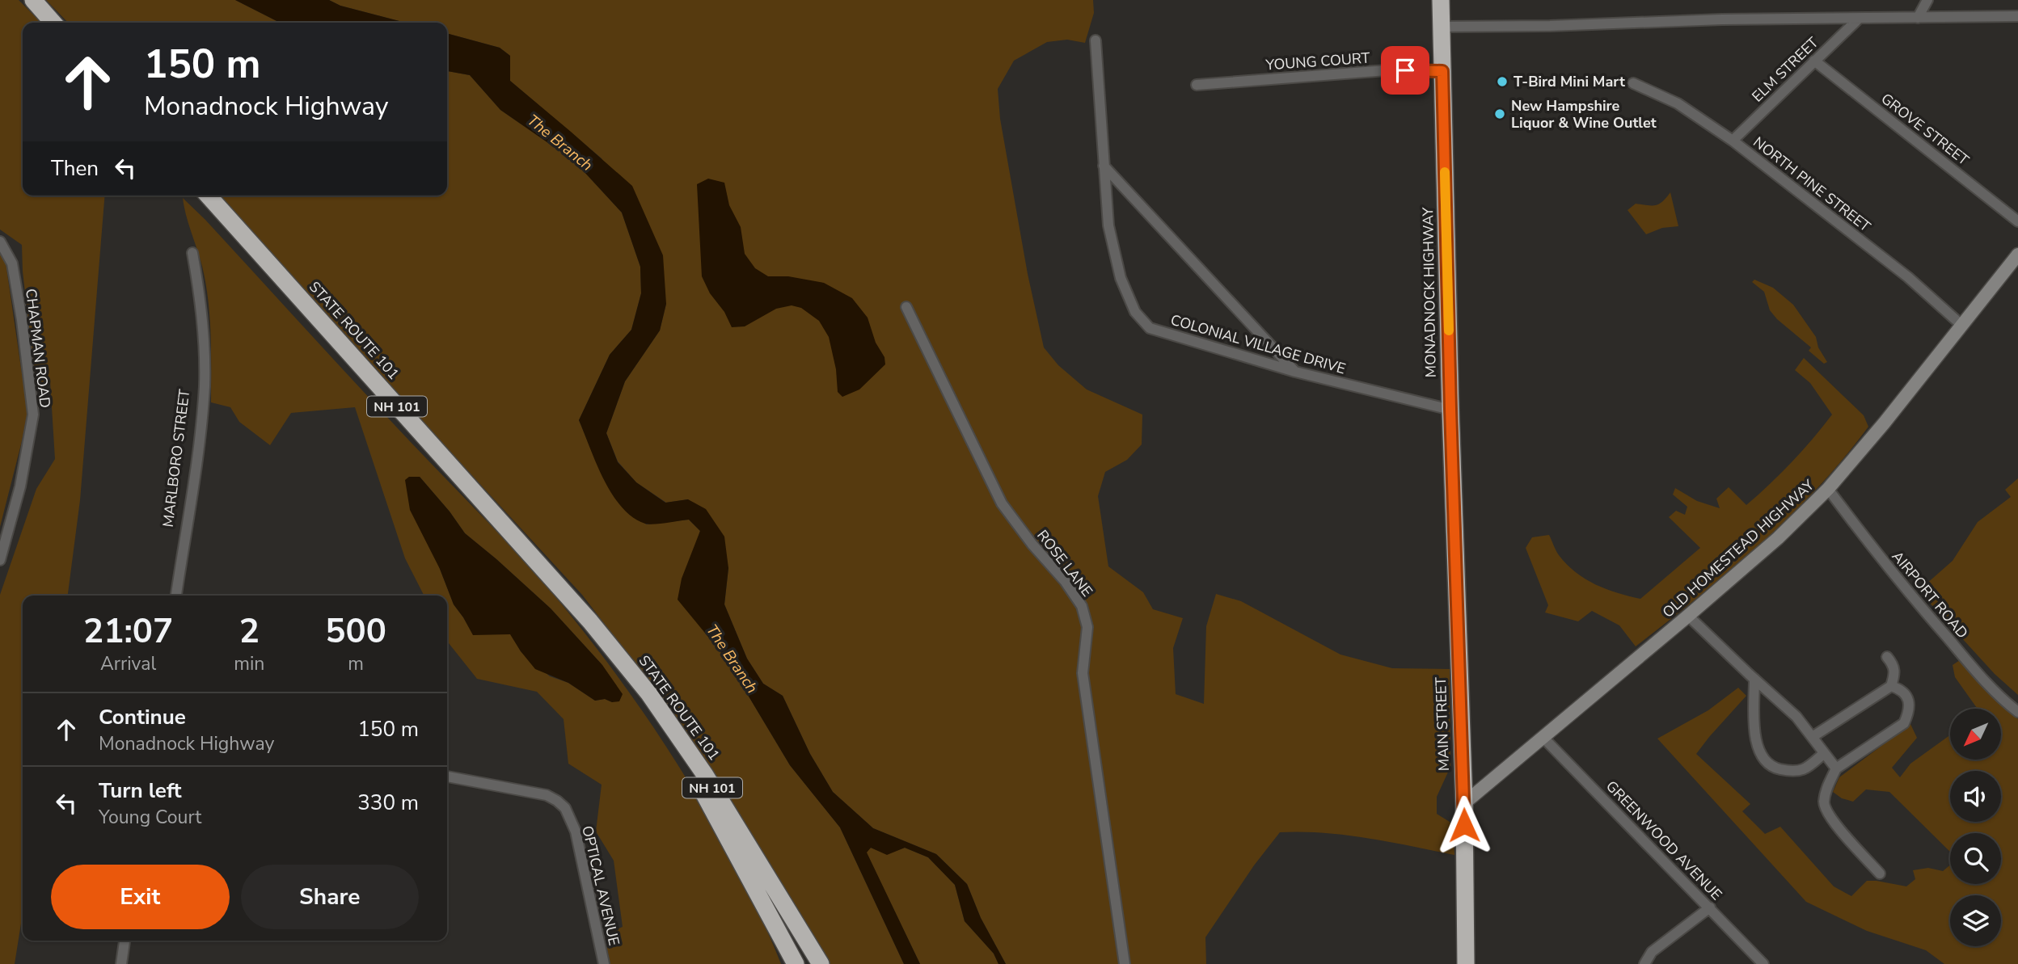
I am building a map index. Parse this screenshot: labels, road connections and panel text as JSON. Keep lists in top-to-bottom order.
{
  "streets": {
    "highway": [
      "MONADNOCK HIGHWAY",
      "STATE ROUTE 101",
      "NH 101",
      "MAIN STREET"
    ],
    "main road": ["OLD HOMESTEAD HIGHWAY"],
    "street": [
      "YOUNG COURT",
      "ELM STREET",
      "GROVE STREET",
      "NORTH PINE STREET",
      "COLONIAL VILLAGE DRIVE",
      "CHAPMAN ROAD",
      "MARLBORO STREET",
      "ROSE LANE",
      "AIRPORT ROAD",
      "GREENWOOD AVENUE",
      "OPTICAL AVENUE"
    ]
  },
  "crossings": [
    ["YOUNG COURT", "MONADNOCK HIGHWAY"],
    ["ELM STREET", "GROVE STREET"],
    ["ELM STREET", "NORTH PINE STREET"],
    ["NORTH PINE STREET", "OLD HOMESTEAD HIGHWAY"],
    ["MONADNOCK HIGHWAY", "COLONIAL VILLAGE DRIVE"],
    ["MONADNOCK HIGHWAY", "MAIN STREET"],
    ["OLD HOMESTEAD HIGHWAY", "AIRPORT ROAD"],
    ["OLD HOMESTEAD HIGHWAY", "MAIN STREET"],
    ["OLD HOMESTEAD HIGHWAY", "GREENWOOD AVENUE"]
  ],
  "water": ["The Branch"],
  "places": ["T-Bird Mini Mart", "New Hampshire Liquor & Wine Outlet"],
  "north": "bottom left",
  "page": {
    "turn": ["150 m", "Monadnock Highway"],
    "then": "Then",
    "eta": [
      "21:07",
      "Arrival",
      "2",
      "min",
      "500",
      "m"
    ],
    "list": [
      {
        "name": "Continue",
        "note": "Monadnock Highway",
        "value": "150 m"
      },
      {
        "name": "Turn left",
        "note": "Young Court",
        "value": "330 m"
      }
    ],
    "buttons": ["Exit", "Share"]
  }
}
